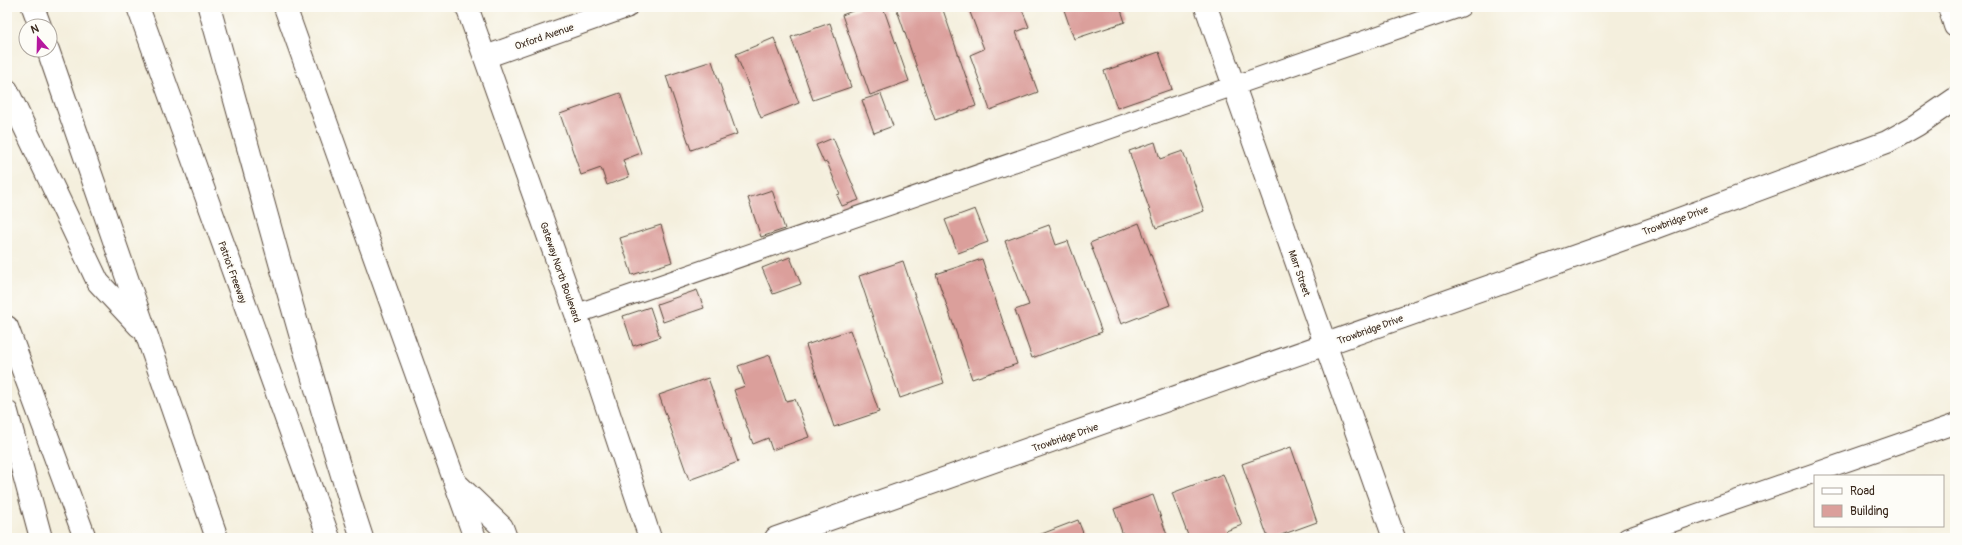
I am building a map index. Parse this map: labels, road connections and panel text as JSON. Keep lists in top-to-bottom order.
{
  "streets": {
    "main road": [
      "Oxford Avenue",
      "Trowbridge Drive",
      "Patriot Freeway",
      "Gateway North Boulevard",
      "Marr Street"
    ]
  },
  "crossings": [
    ["Oxford Avenue", "Gateway North Boulevard"],
    ["Trowbridge Drive", "Marr Street"]
  ],
  "legend": ["Road", "Building"],
  "north": "top"
}
